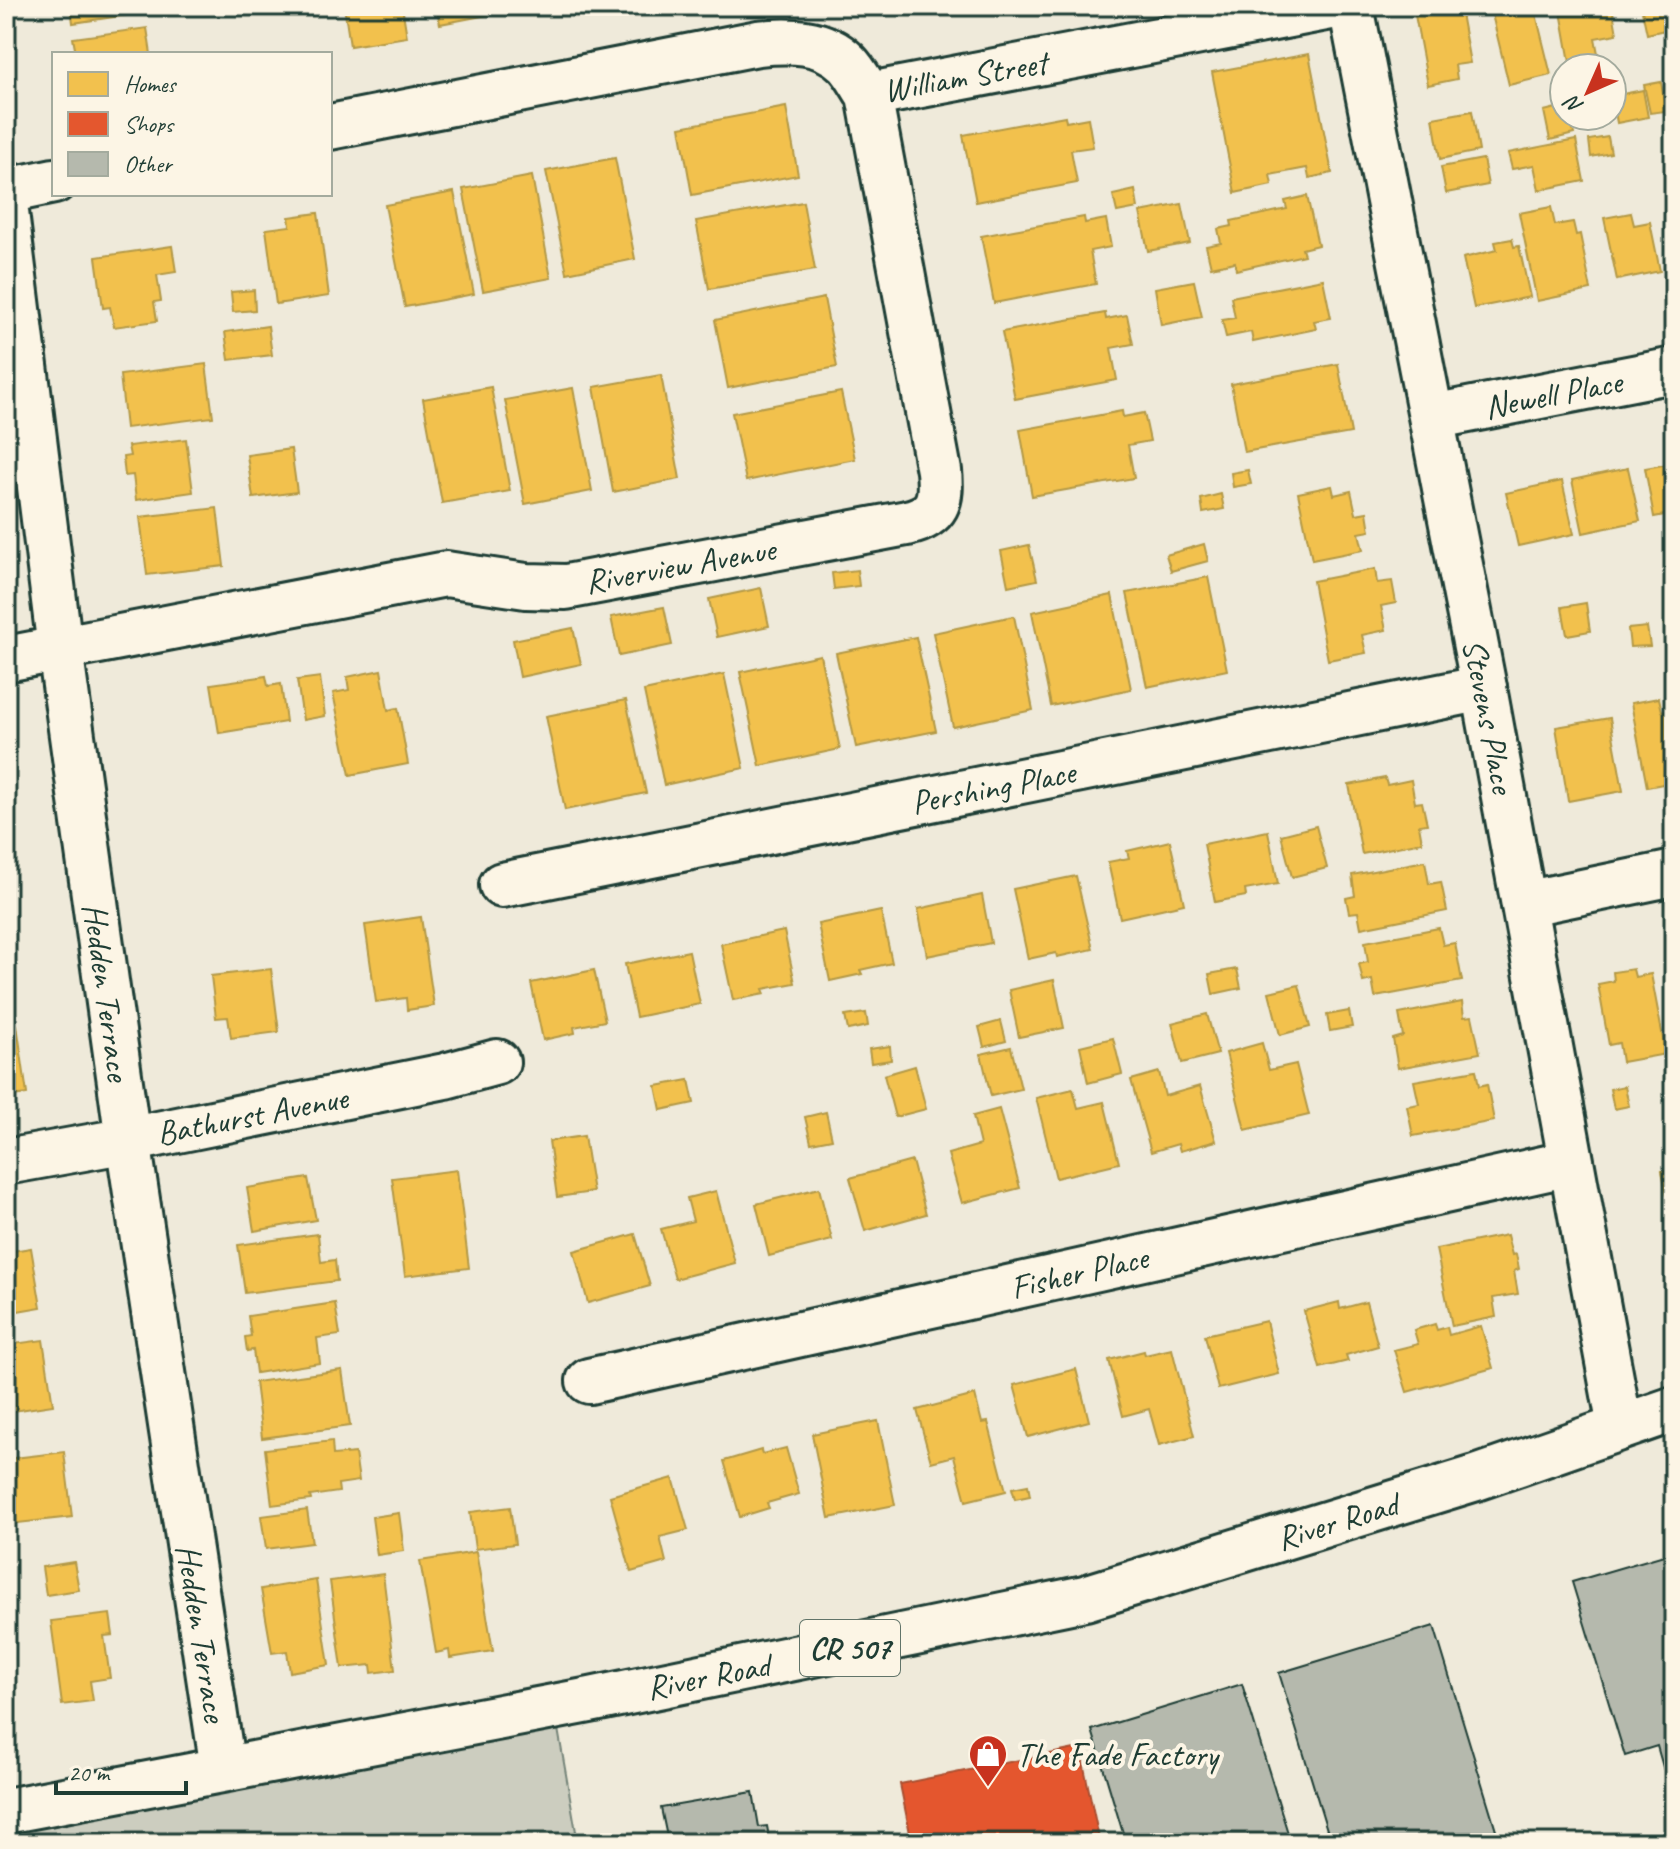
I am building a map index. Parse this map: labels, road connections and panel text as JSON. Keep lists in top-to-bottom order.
{
  "streets": {
    "street": [
      "William Street",
      "Newell Place",
      "Riverview Avenue",
      "Stevens Place",
      "Pershing Place",
      "Hedden Terrace",
      "Bathurst Avenue",
      "Fisher Place",
      "River Road",
      "CR 507"
    ]
  },
  "crossings": [
    ["William Street", "Riverview Avenue"],
    ["Newell Place", "Stevens Place"],
    ["Riverview Avenue", "Hedden Terrace"],
    ["Stevens Place", "Pershing Place"],
    ["Stevens Place", "Fisher Place"],
    ["Stevens Place", "River Road"],
    ["Hedden Terrace", "Bathurst Avenue"],
    ["Hedden Terrace", "River Road"]
  ],
  "places": {
    "shop": ["The Fade Factory"]
  },
  "legend": ["Homes", "Shops", "Other"],
  "scale_bar": "20 m",
  "north": "bottom left"
}
